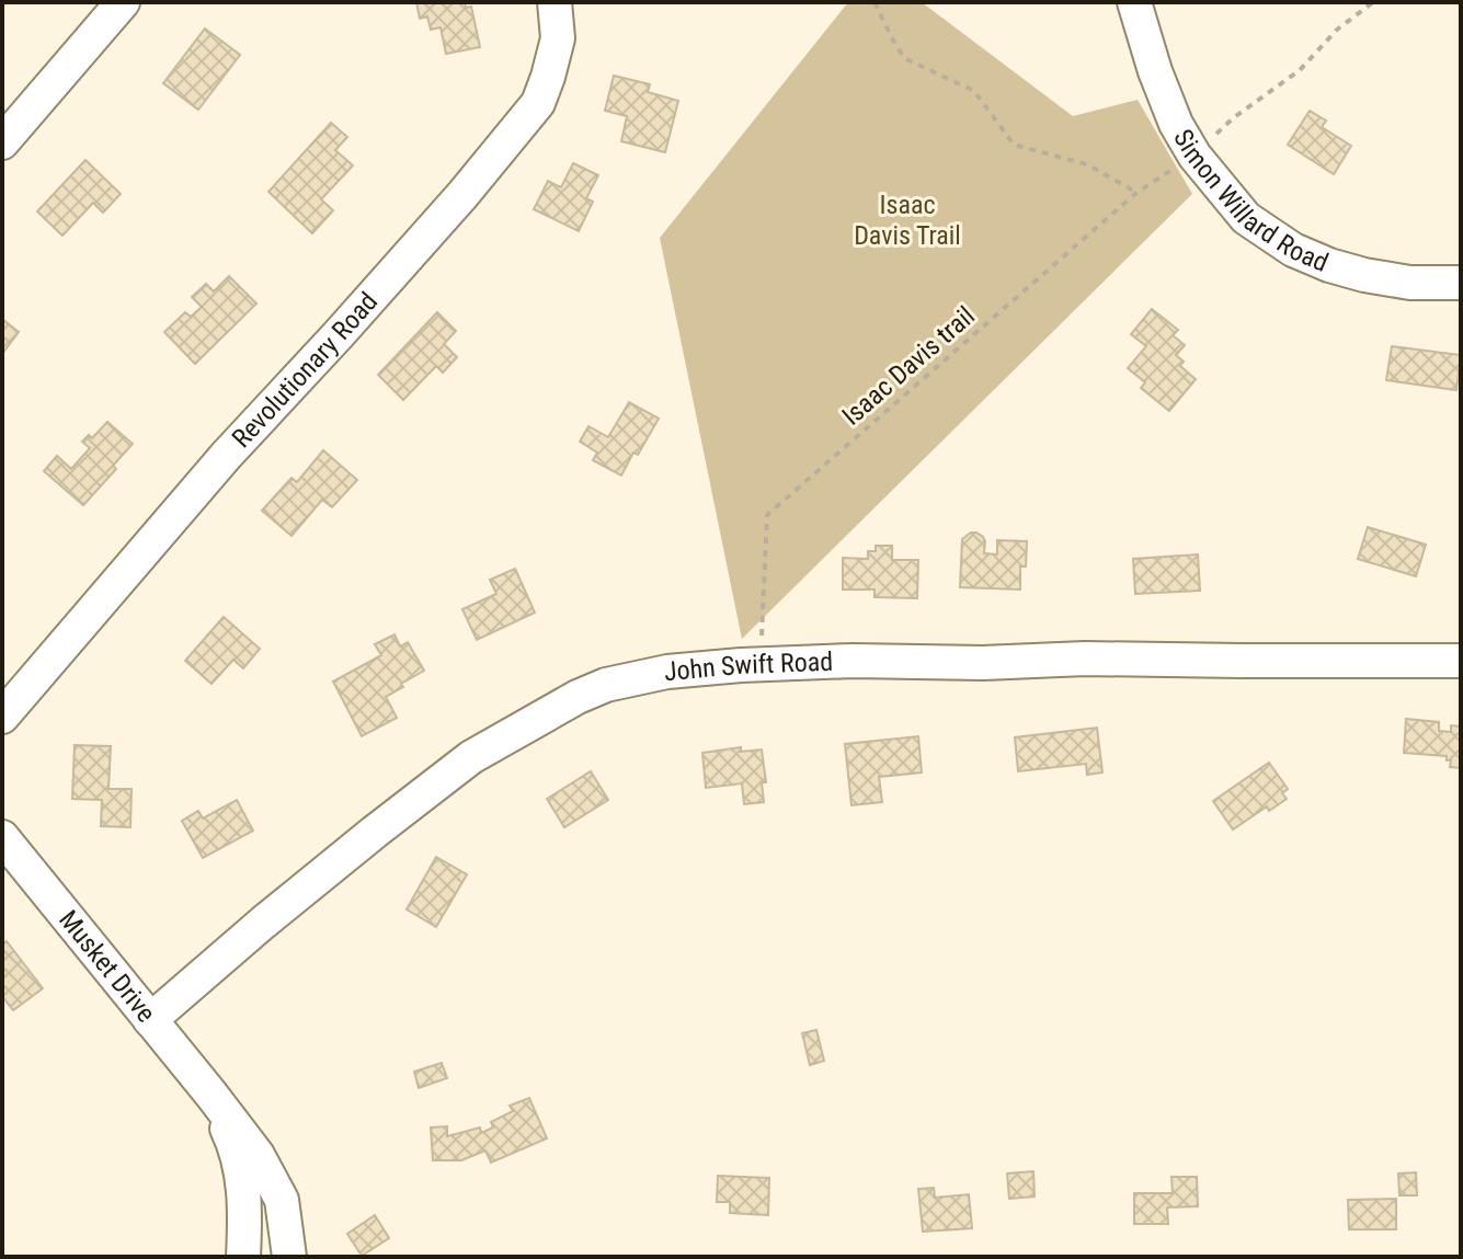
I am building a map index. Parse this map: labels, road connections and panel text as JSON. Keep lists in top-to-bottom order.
{
  "streets": {
    "street": [
      "Simon Willard Road",
      "Revolutionary Road",
      "John Swift Road",
      "Musket Drive"
    ],
    "path": ["Isaac Davis trail"]
  },
  "crossings": [
    ["Simon Willard Road", "Isaac Davis trail"],
    ["Isaac Davis trail", "John Swift Road"],
    ["John Swift Road", "Musket Drive"]
  ],
  "parks": ["Isaac Davis Trail"]
}
